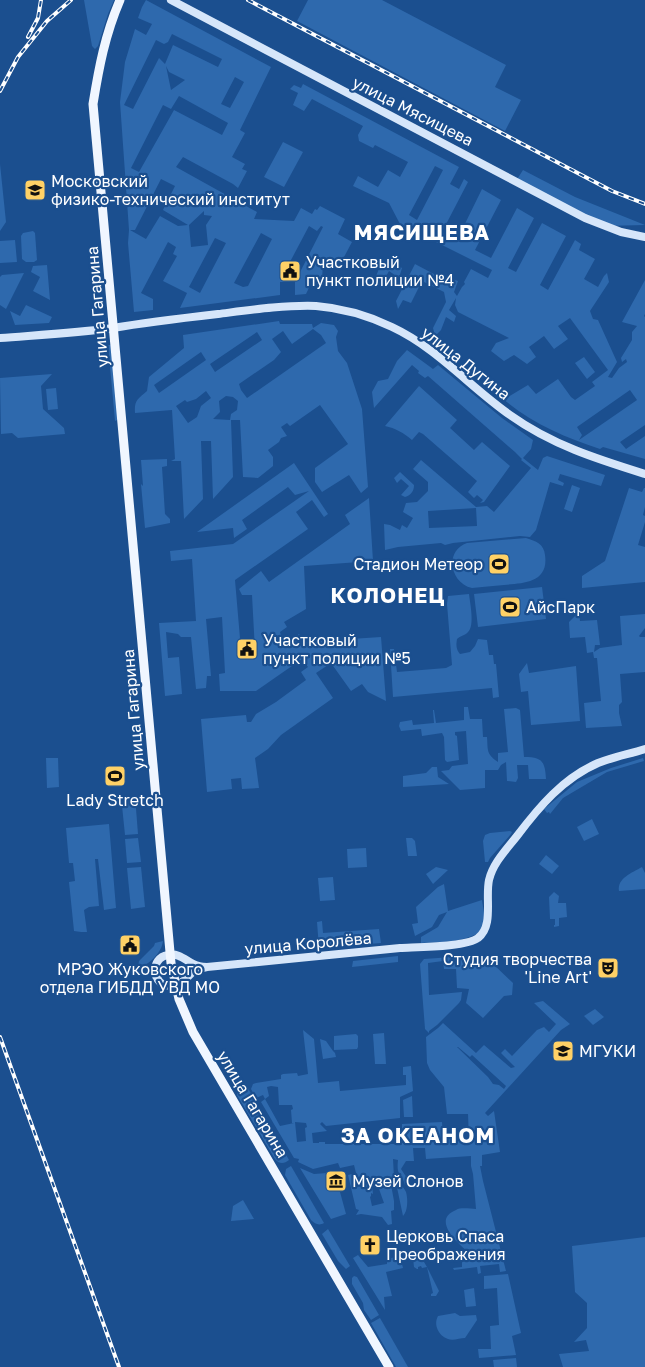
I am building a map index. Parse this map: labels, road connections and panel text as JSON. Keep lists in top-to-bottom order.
{
  "streets": {
    "main road": [
      "улица Мясищева",
      "улица Гагарина",
      "улица Дугина",
      "улица Королёва"
    ]
  },
  "crossings": [
    ["улица Гагарина", "улица Дугина"]
  ],
  "districts": ["МЯСИЩЕВА", "КОЛОНЕЦ", "ЗА ОКЕАНОМ"],
  "places": {
    "school or university": ["Московский физико-технический институт", "МГУКИ"],
    "public building": ["Участковый пункт полиции №4", "Участковый пункт полиции №5", "МРЭО Жуковского отдела ГИБДД УВД МО"],
    "sports": ["Стадион Метеор", "АйсПарк", "Lady Stretch"],
    "theatre": ["Студия творчества 'Line Art'"],
    "museum": ["Музей Слонов"],
    "church": ["Церковь Спаса Преображения"]
  }
}
